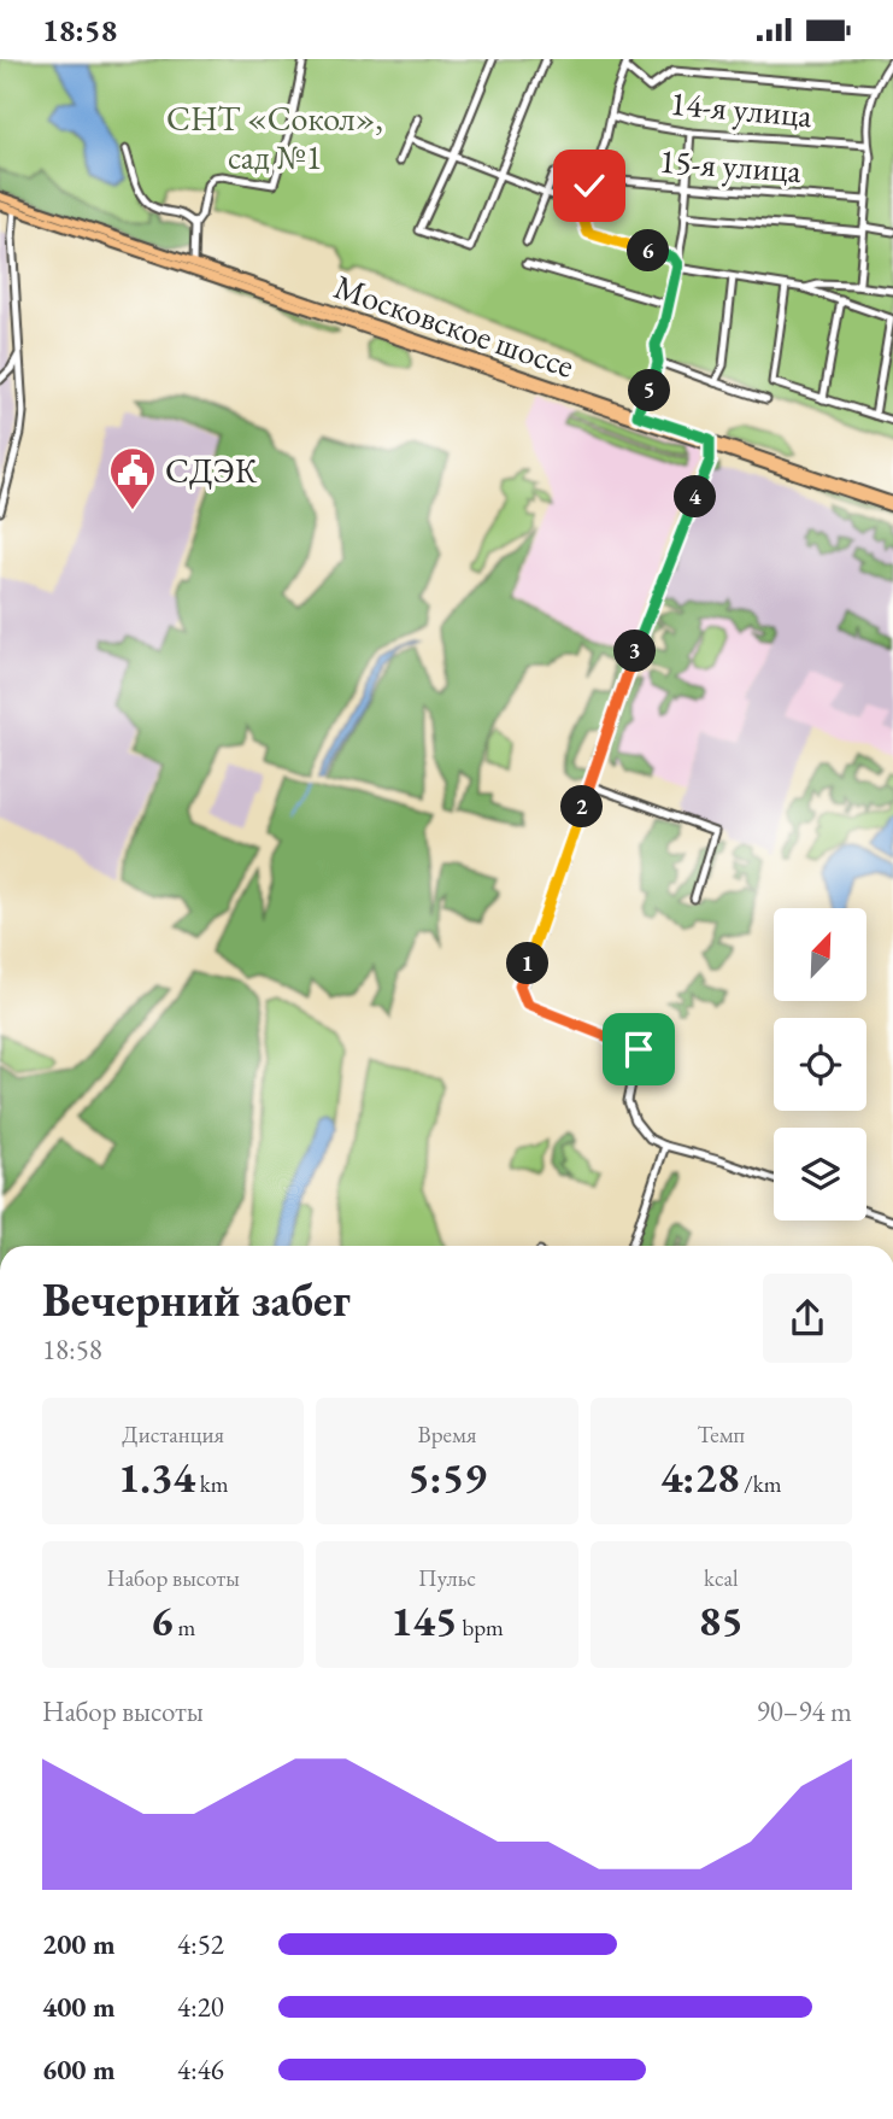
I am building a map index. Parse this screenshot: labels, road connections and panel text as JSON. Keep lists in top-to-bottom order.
{
  "streets": {
    "main road": ["Московское шоссе"],
    "street": ["14-я улица", "15-я улица"]
  },
  "parks": ["СНТ «Сокол», сад №1"],
  "places": {
    "public building": ["СДЭК"]
  },
  "north": "top right",
  "page": {
    "status": "18:58",
    "pins": [
      "6",
      "5",
      "4",
      "3",
      "2",
      "1"
    ],
    "heading": ["Вечерний забег", "18:58"],
    "stats": [
      ["Дистанция", "1.34 km"],
      ["Время", "5:59"],
      ["Темп", "4:28 /km"],
      ["Набор высоты", "6 m"],
      ["Пульс", "145 bpm"],
      ["kcal", "85"]
    ],
    "chart": ["Набор высоты", "90–94 m"],
    "list": [
      {
        "name": "200 m",
        "note": "4:52"
      },
      {
        "name": "400 m",
        "note": "4:20"
      },
      {
        "name": "600 m",
        "note": "4:46"
      }
    ]
  }
}
